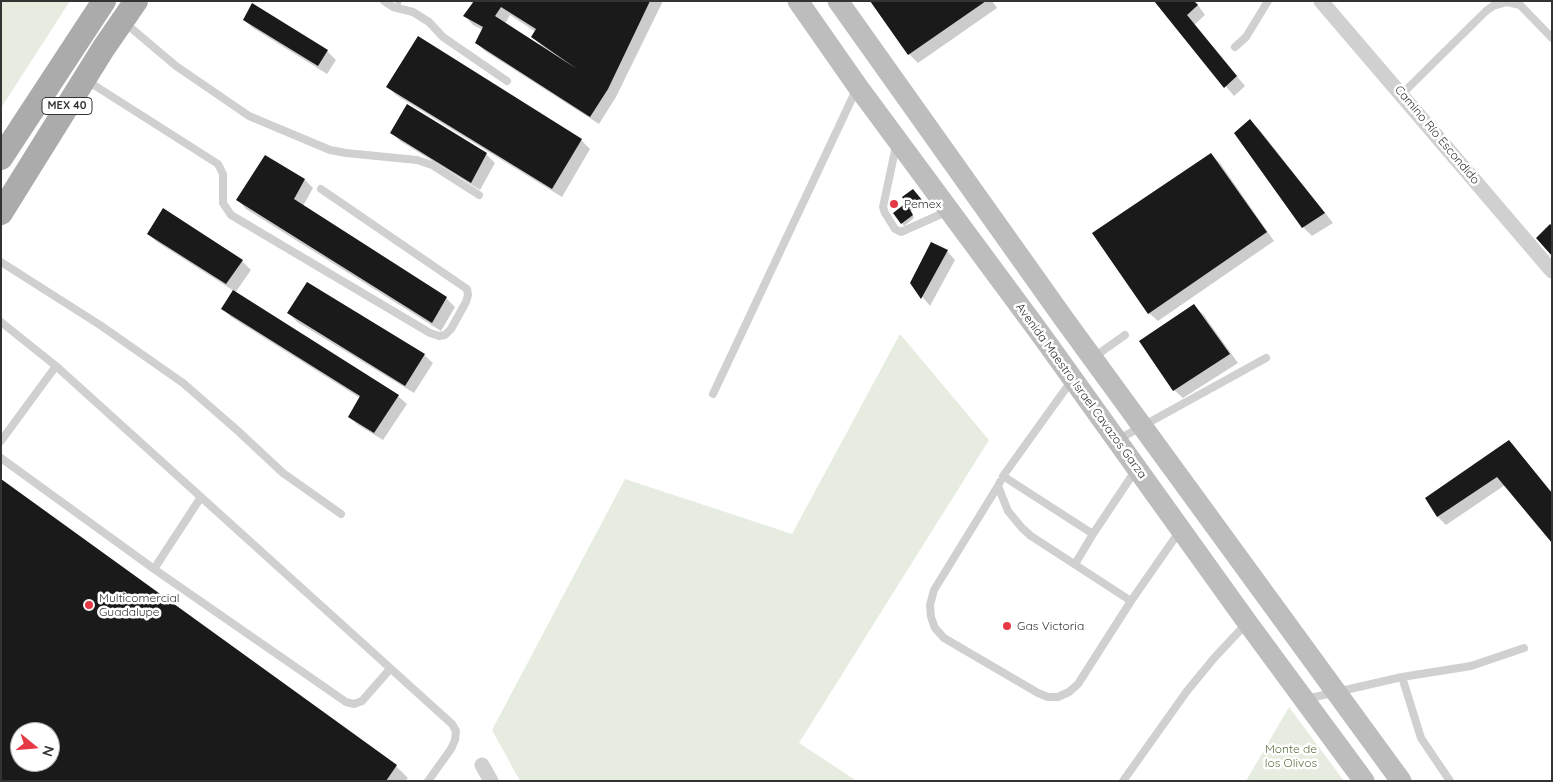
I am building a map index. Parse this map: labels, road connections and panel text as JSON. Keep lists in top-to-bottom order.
{
  "streets": {
    "main road": ["MEX 40", "Avenida Maestro Israel Cavazos Garza"],
    "street": ["Camino Río Escondido"]
  },
  "parks": ["Monte de los Olivos"],
  "places": ["Pemex", "Multicomercial Guadalupe", "Gas Victoria"],
  "north": "right"
}
